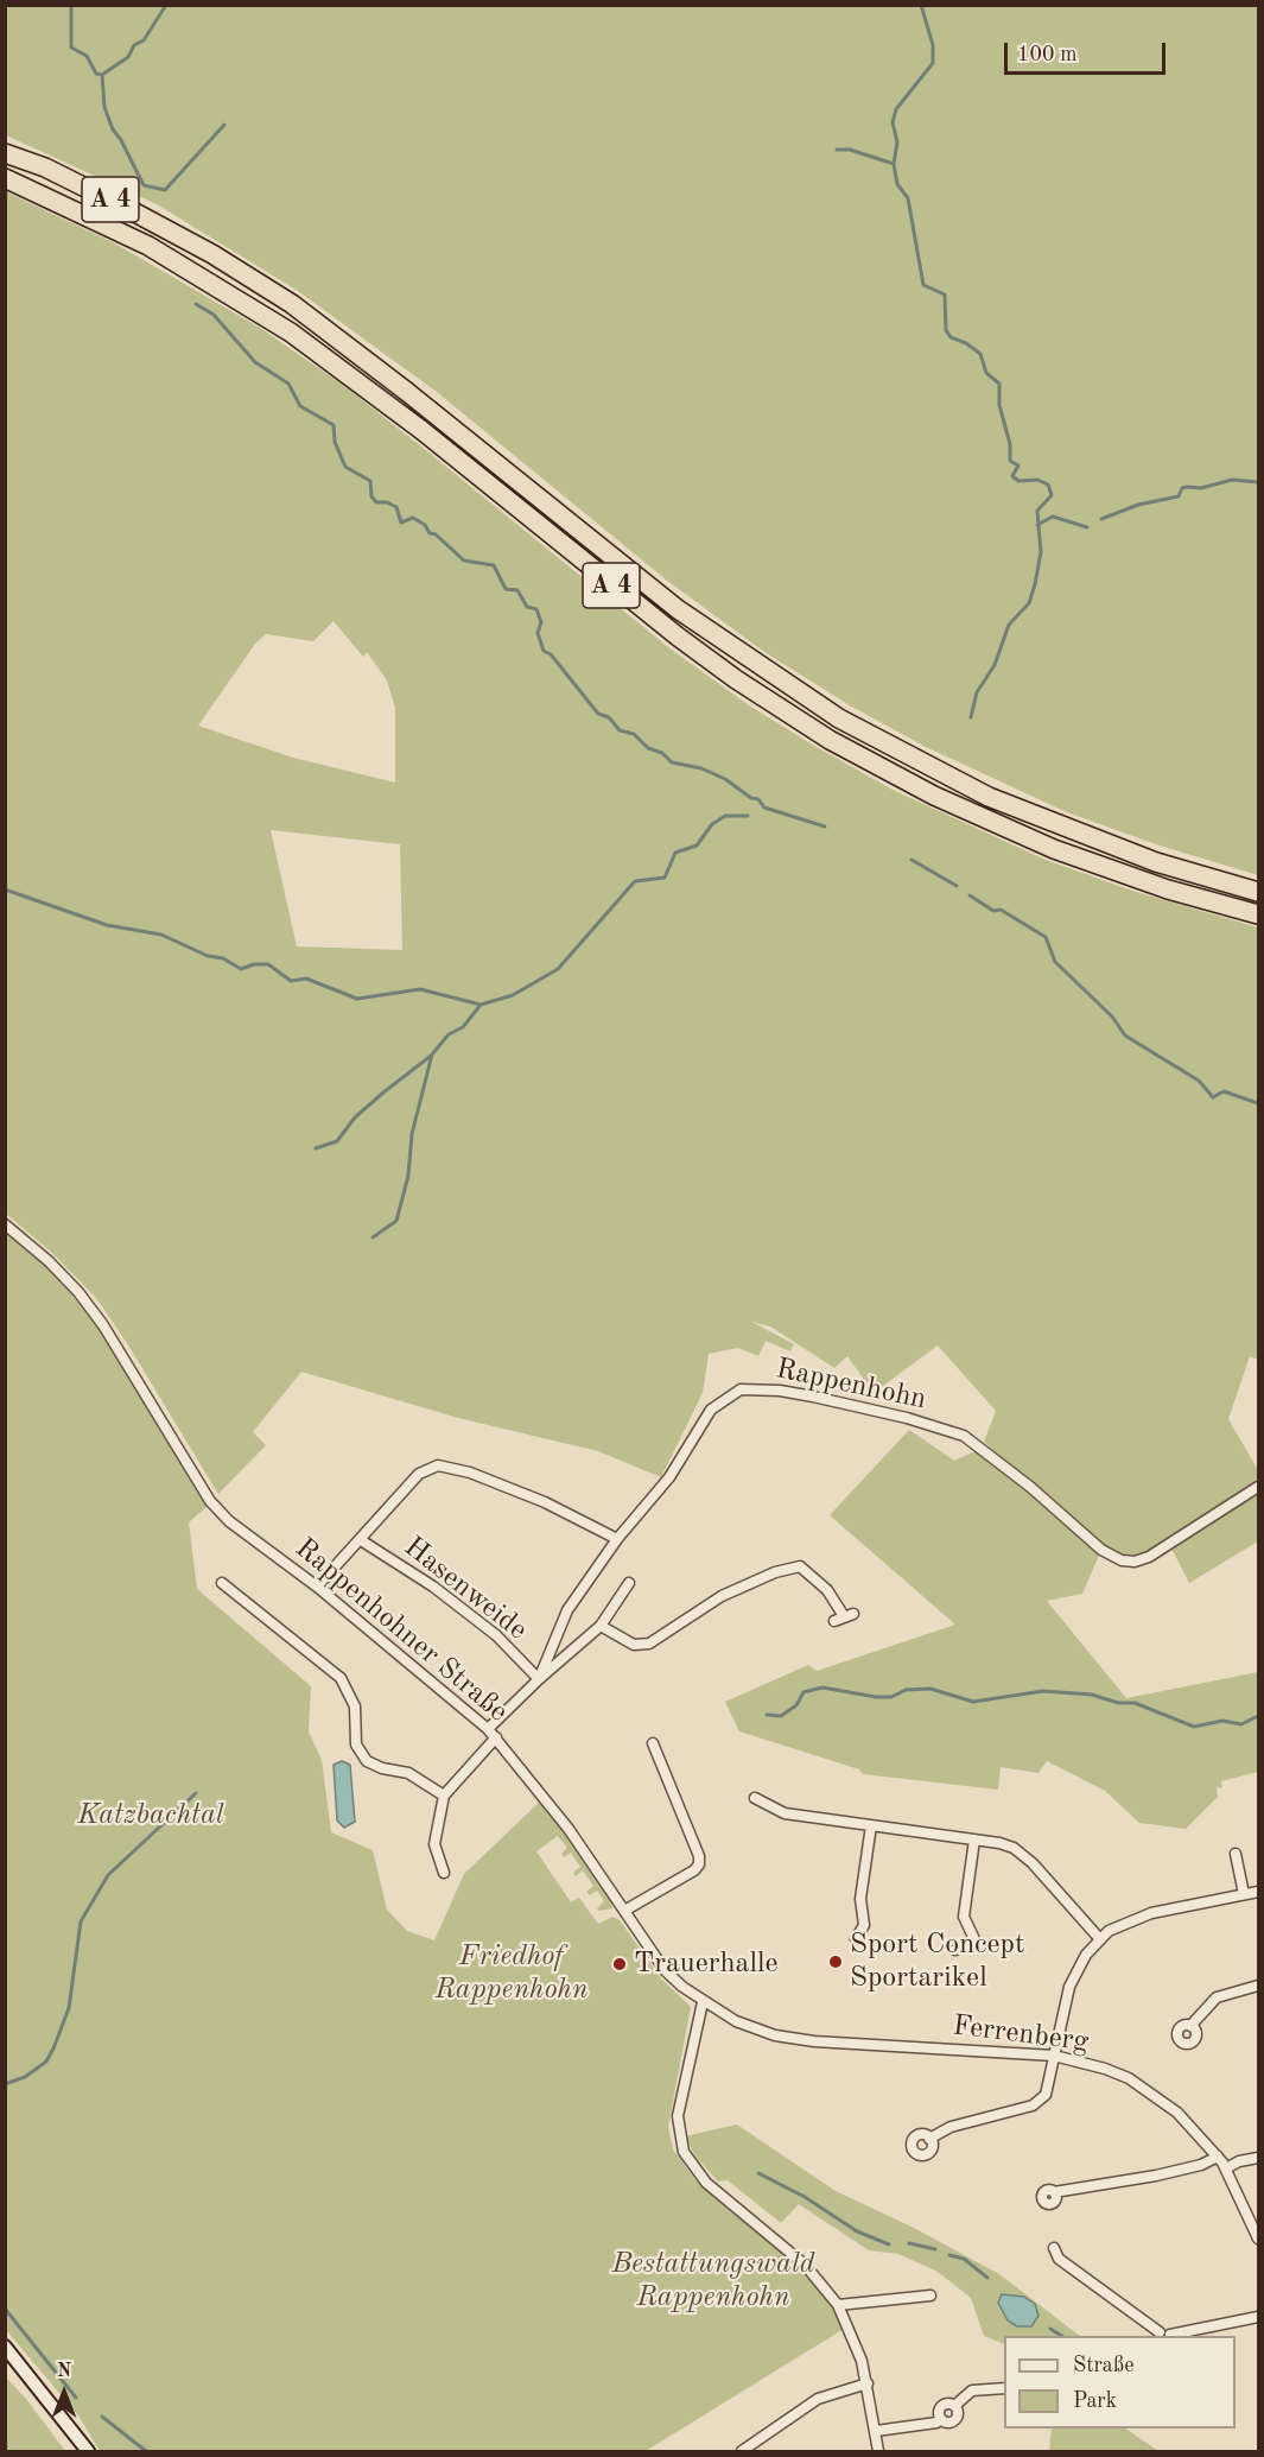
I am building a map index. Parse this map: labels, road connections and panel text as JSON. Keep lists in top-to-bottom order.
{
  "streets": {
    "highway": ["A 4"],
    "street": [
      "Rappenhohn",
      "Hasenweide",
      "Rappenhohner Straße",
      "Ferrenberg"
    ]
  },
  "crossings": [
    ["Rappenhohn", "Hasenweide"],
    ["Rappenhohn", "Rappenhohner Straße"],
    ["Rappenhohner Straße", "Ferrenberg"]
  ],
  "parks": ["Katzbachtal", "Friedhof Rappenhohn", "Bestattungswald Rappenhohn"],
  "places": ["Sport Concept Sportarikel", "Trauerhalle"],
  "legend": ["Straße", "Park"],
  "scale_bar": "100 m",
  "north": "top"
}
